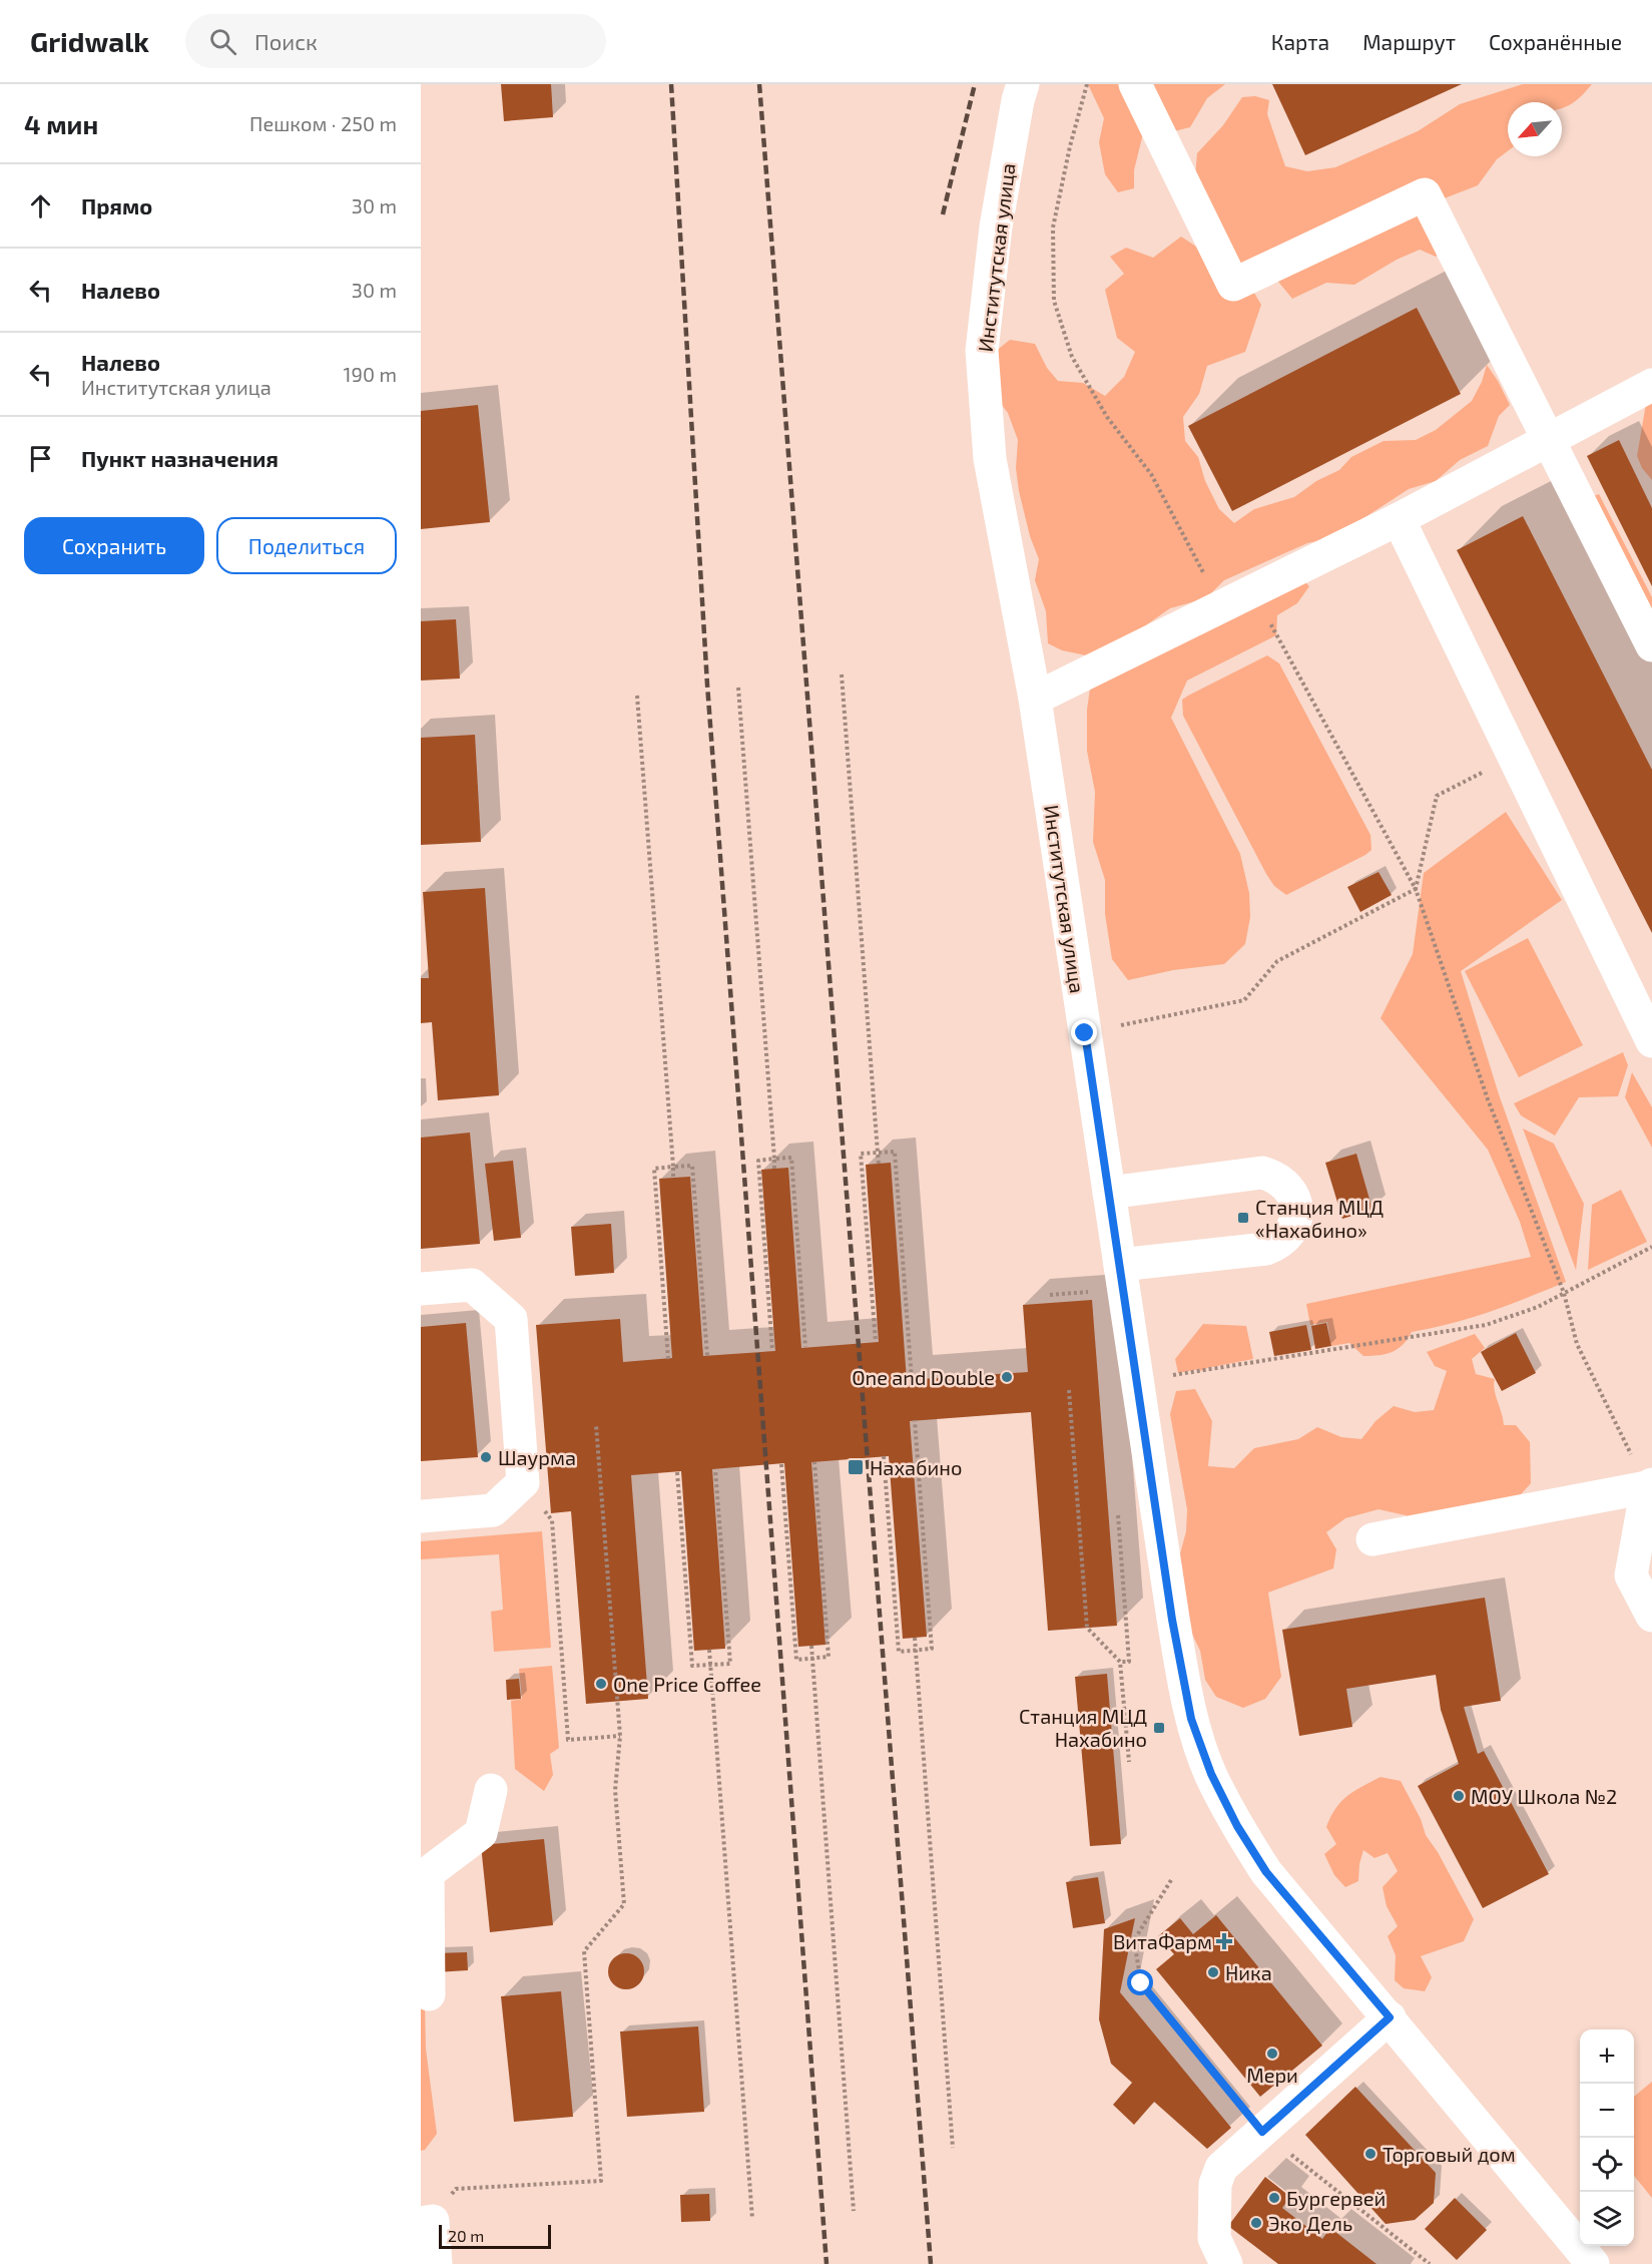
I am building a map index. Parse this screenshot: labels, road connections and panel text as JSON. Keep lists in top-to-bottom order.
{
  "streets": {
    "street": ["Институтская улица"]
  },
  "places": {
    "transit": ["Станция МЦД «Нахабино»", "Нахабино", "Станция МЦД Нахабино"],
    "other": [
      "One and Double",
      "Шаурма",
      "One Price Coffee",
      "МОУ Школа №2",
      "Ника",
      "Мери",
      "Торговый дом",
      "Бургервей",
      "Эко Дель"
    ],
    "health": ["ВитаФарм"]
  },
  "scale_bar": "20 m",
  "north": "bottom left",
  "page": {
    "header": "Gridwalk",
    "search": "Поиск",
    "nav": ["Карта", "Маршрут", "Сохранённые"],
    "heading": ["4 мин", "Пешком · 250 m"],
    "list": [
      ["Прямо", "30 m"],
      ["Налево", "30 m"],
      ["Налево", "Институтская улица", "190 m"],
      "Пункт назначения"
    ],
    "buttons": ["Сохранить", "Поделиться"],
    "map_buttons": ["+", "−"],
    "scale": "20 m"
  }
}
